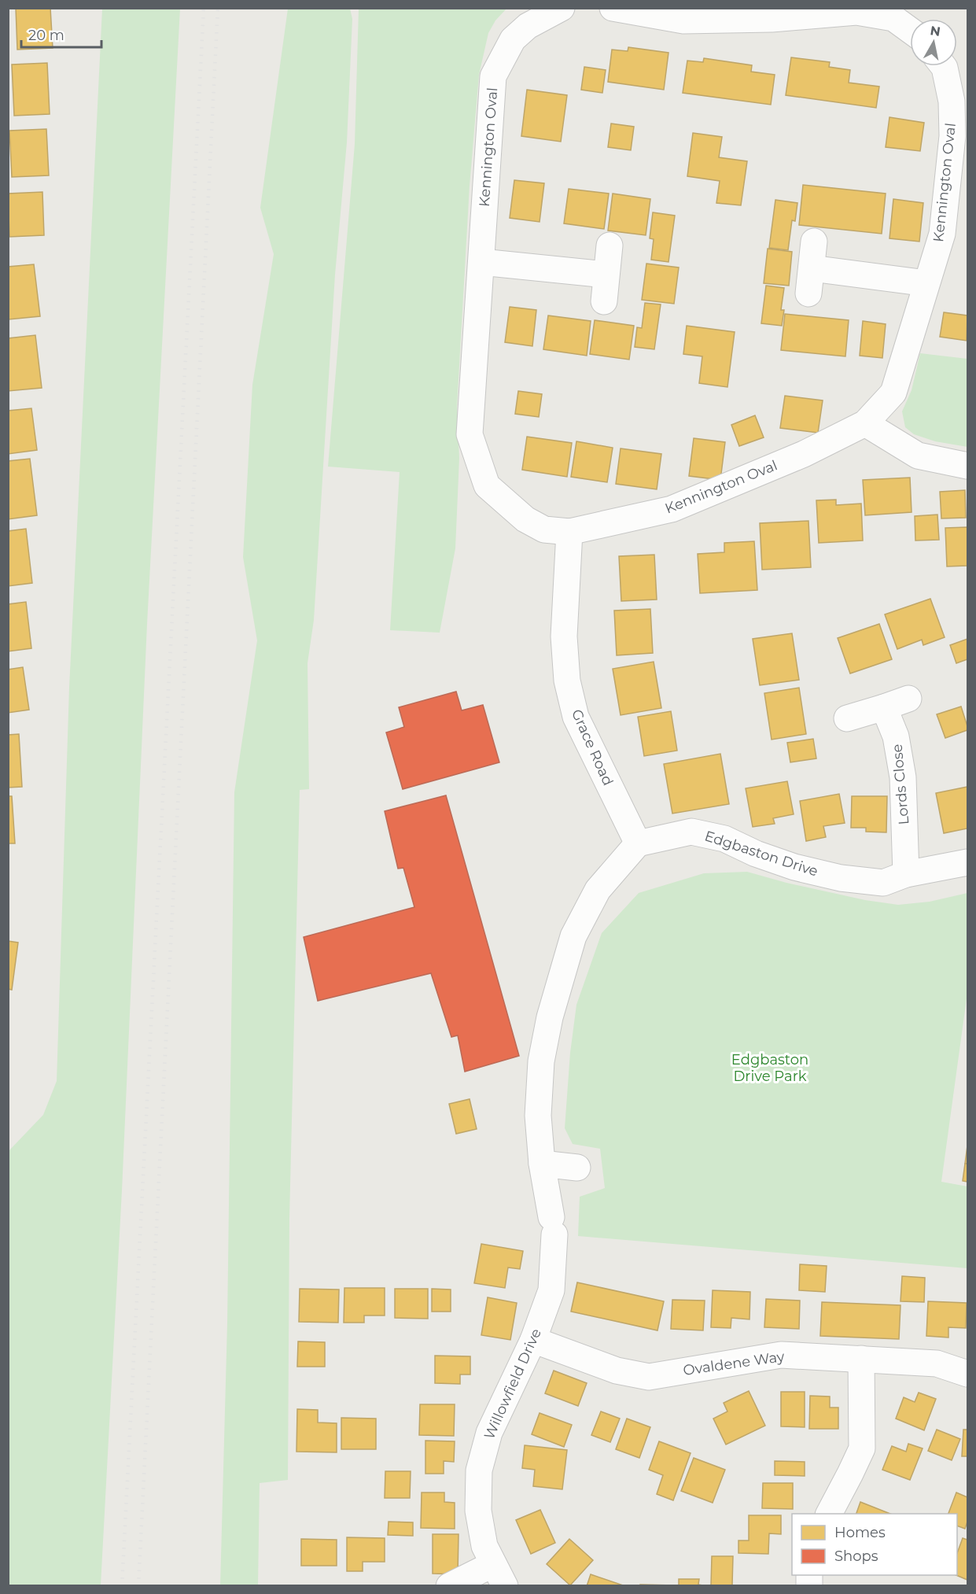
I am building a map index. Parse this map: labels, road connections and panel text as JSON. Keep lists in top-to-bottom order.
{
  "streets": {
    "street": [
      "Kennington Oval",
      "Grace Road",
      "Lords Close",
      "Edgbaston Drive",
      "Ovaldene Way",
      "Willowfield Drive"
    ]
  },
  "crossings": [
    ["Kennington Oval", "Grace Road"],
    ["Grace Road", "Edgbaston Drive"],
    ["Grace Road", "Willowfield Drive"],
    ["Lords Close", "Edgbaston Drive"],
    ["Edgbaston Drive", "Willowfield Drive"],
    ["Ovaldene Way", "Willowfield Drive"]
  ],
  "parks": ["Edgbaston Drive Park"],
  "legend": ["Homes", "Shops"],
  "scale_bar": "20 m",
  "north": "top"
}
